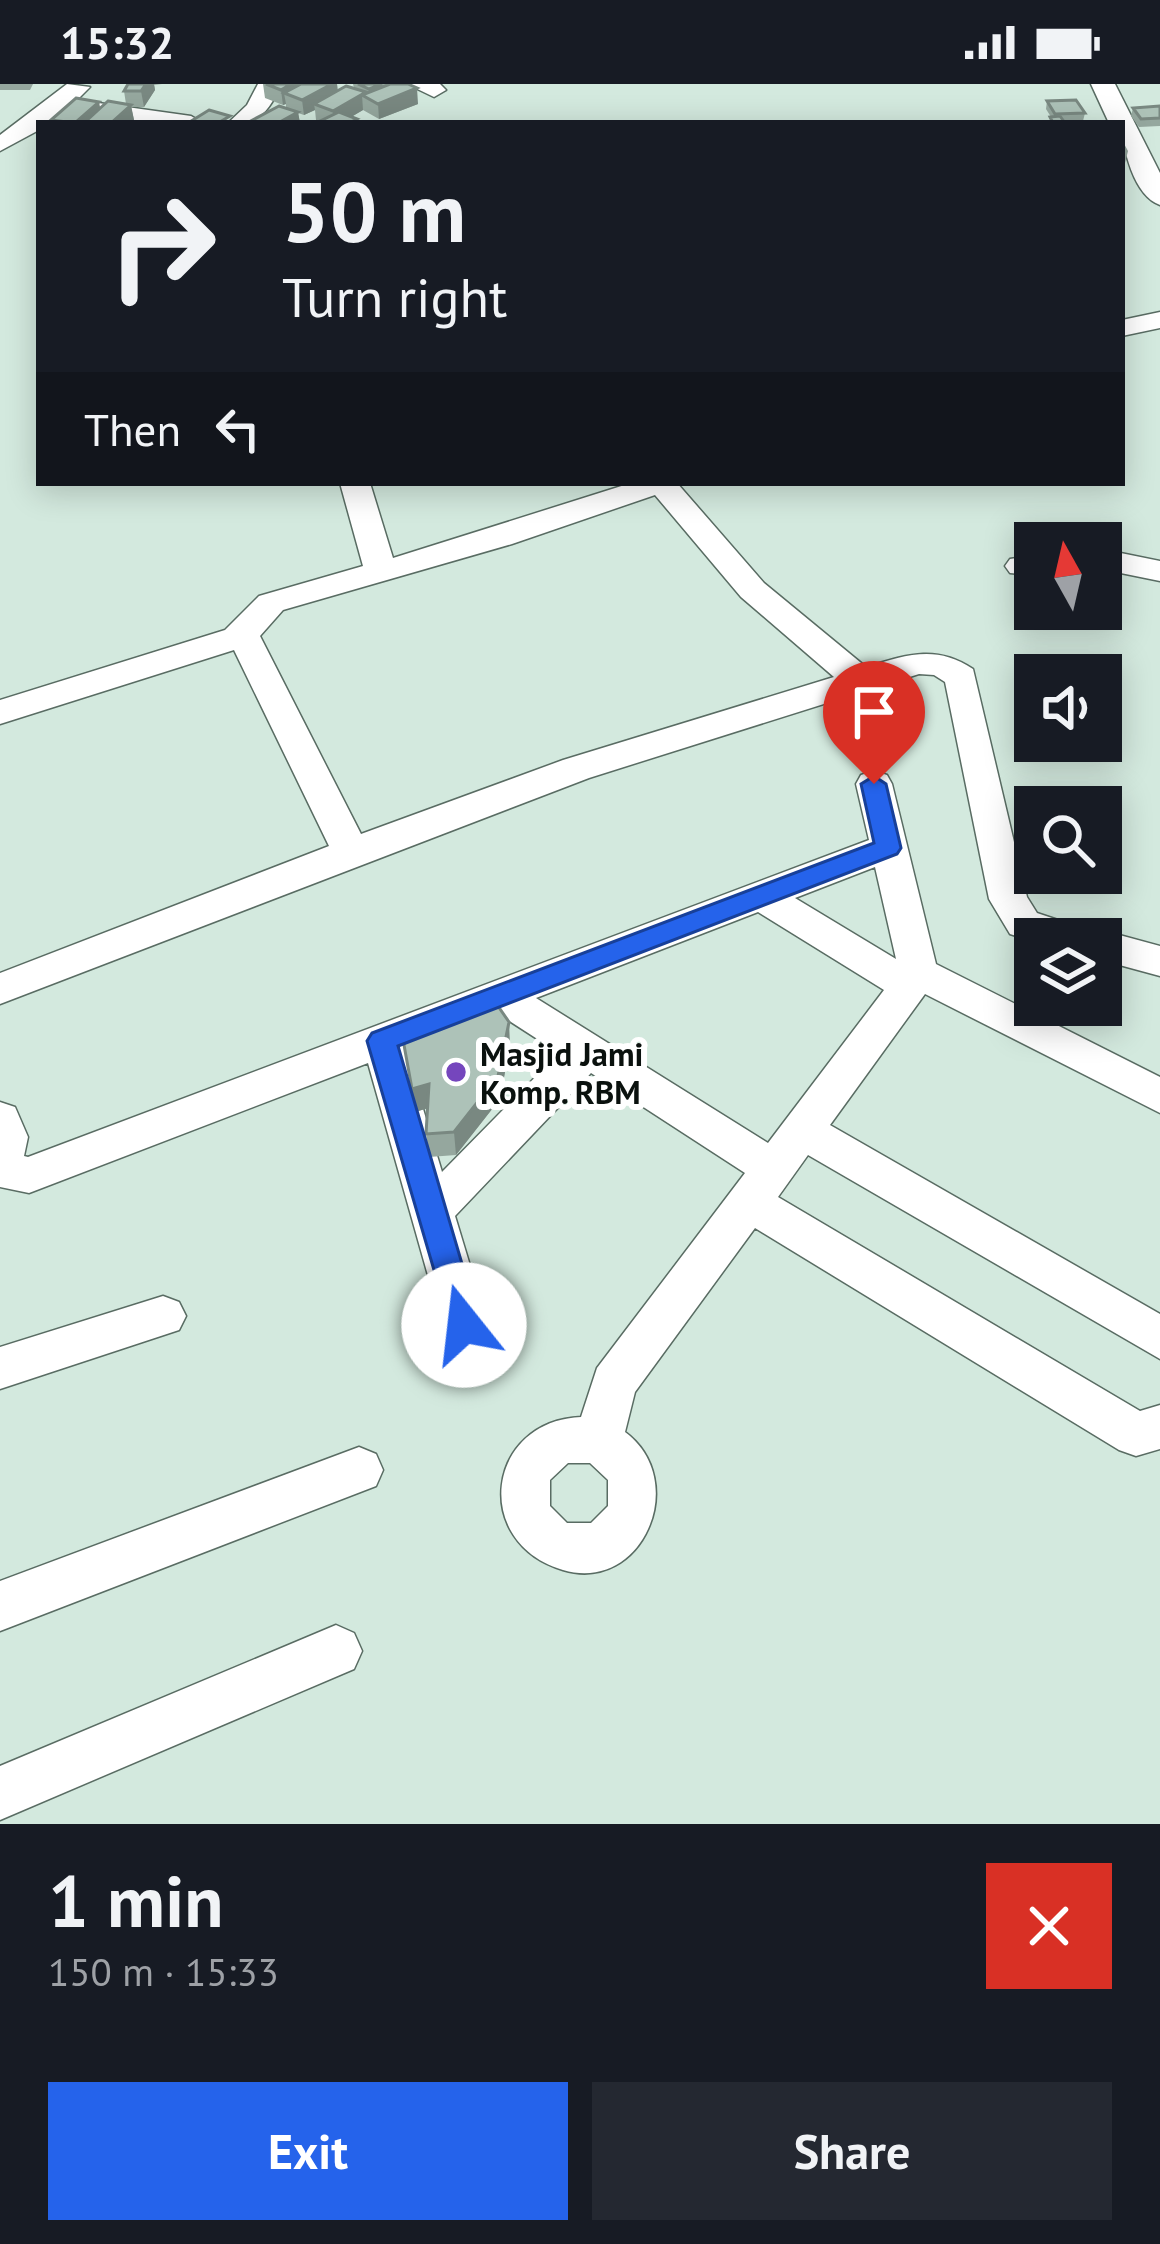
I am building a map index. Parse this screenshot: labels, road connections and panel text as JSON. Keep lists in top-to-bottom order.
{
  "places": ["Masjid Jami Komp. RBM"],
  "north": "top",
  "page": {
    "status": "15:32",
    "turn": ["50 m", "Turn right"],
    "then": "Then",
    "heading": ["1 min", "150 m · 15:33"],
    "buttons": ["Exit", "Share"]
  }
}
